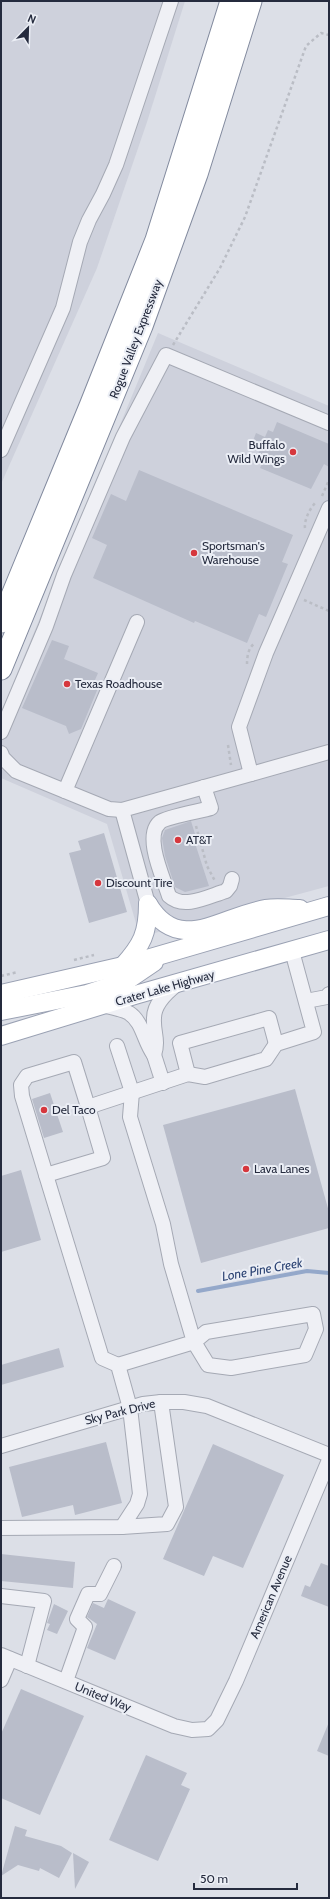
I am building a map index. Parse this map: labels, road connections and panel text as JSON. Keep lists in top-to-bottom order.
{
  "streets": {
    "highway": ["Rogue Valley Expressway"],
    "main road": ["Crater Lake Highway"],
    "street": ["Sky Park Drive", "American Avenue", "United Way"]
  },
  "crossings": [
    ["American Avenue", "United Way"]
  ],
  "water": ["Lone Pine Creek"],
  "places": [
    "Buffalo Wild Wings",
    "Sportsman's Warehouse",
    "Texas Roadhouse",
    "AT&T",
    "Discount Tire",
    "Del Taco",
    "Lava Lanes"
  ],
  "scale_bar": "50 m",
  "north": "top right"
}
